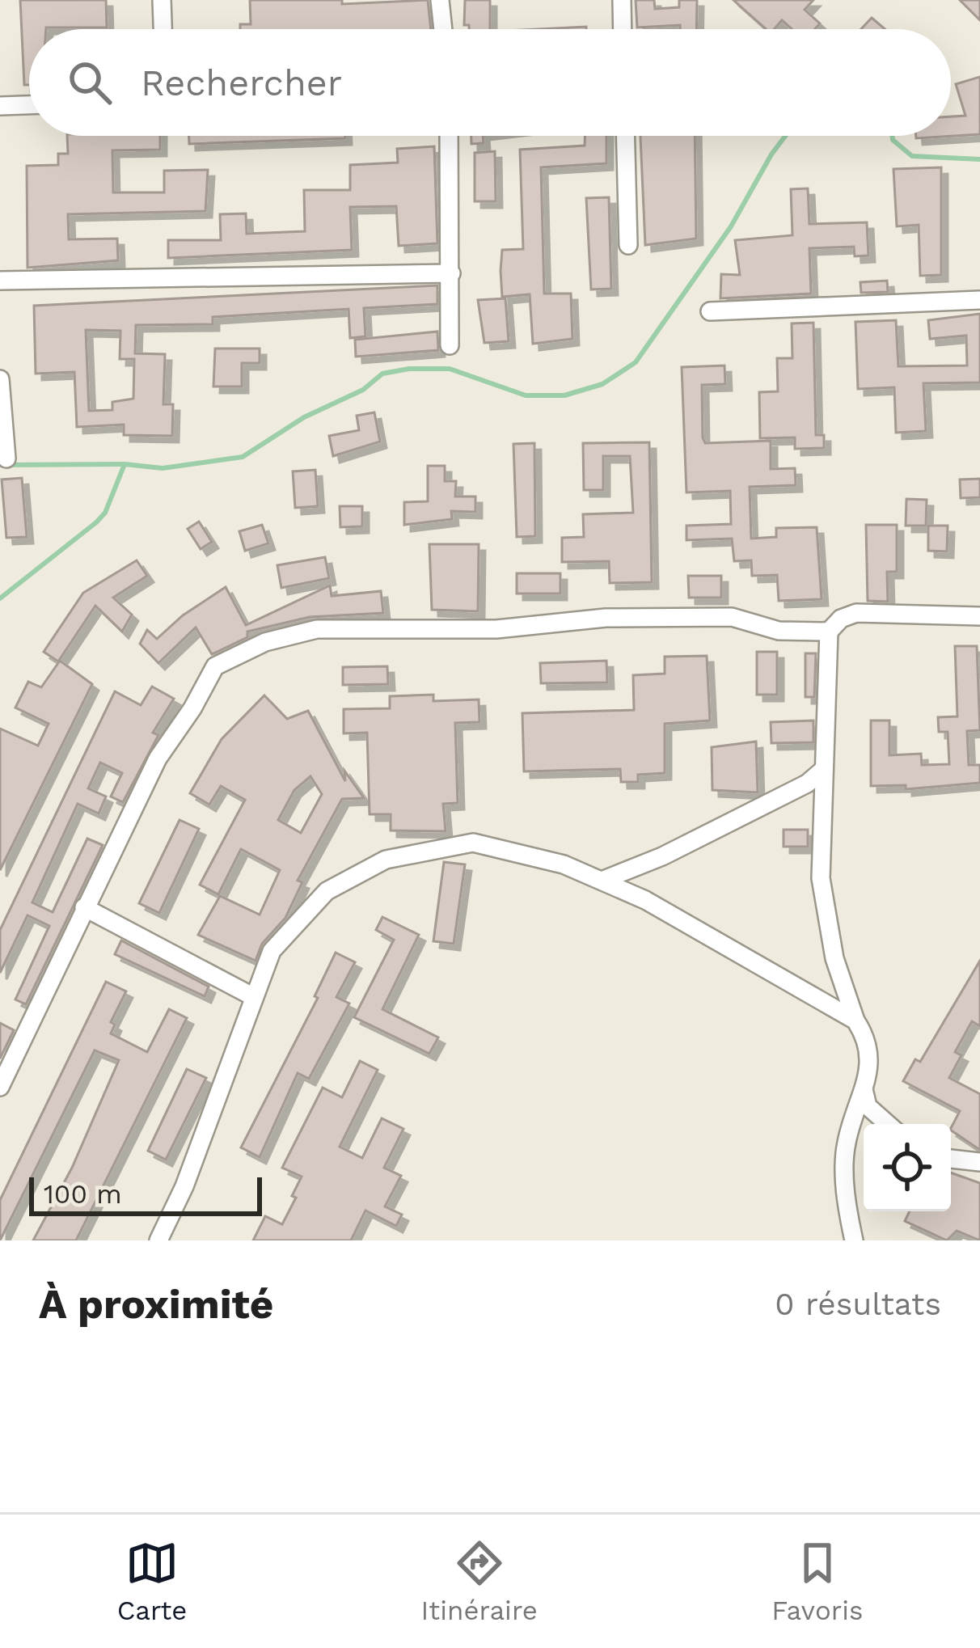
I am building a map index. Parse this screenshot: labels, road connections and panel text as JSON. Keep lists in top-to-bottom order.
{
  "scale_bar": "100 m",
  "page": {
    "search": "Rechercher",
    "scale": "100 m",
    "heading": ["À proximité", "0 résultats"],
    "nav": ["Carte", "Itinéraire", "Favoris"]
  }
}
